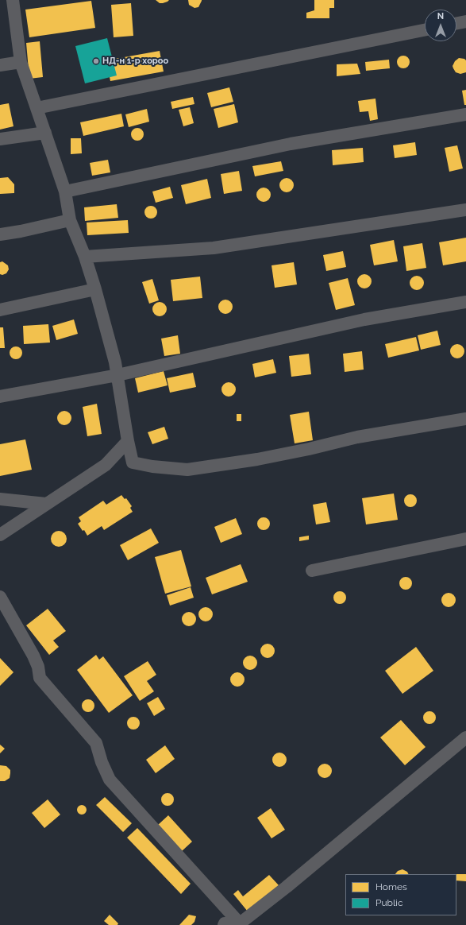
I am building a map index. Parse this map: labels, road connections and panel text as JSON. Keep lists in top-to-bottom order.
{
  "places": ["НД-н 1-р хороо"],
  "legend": ["Homes", "Public"],
  "north": "top"
}
